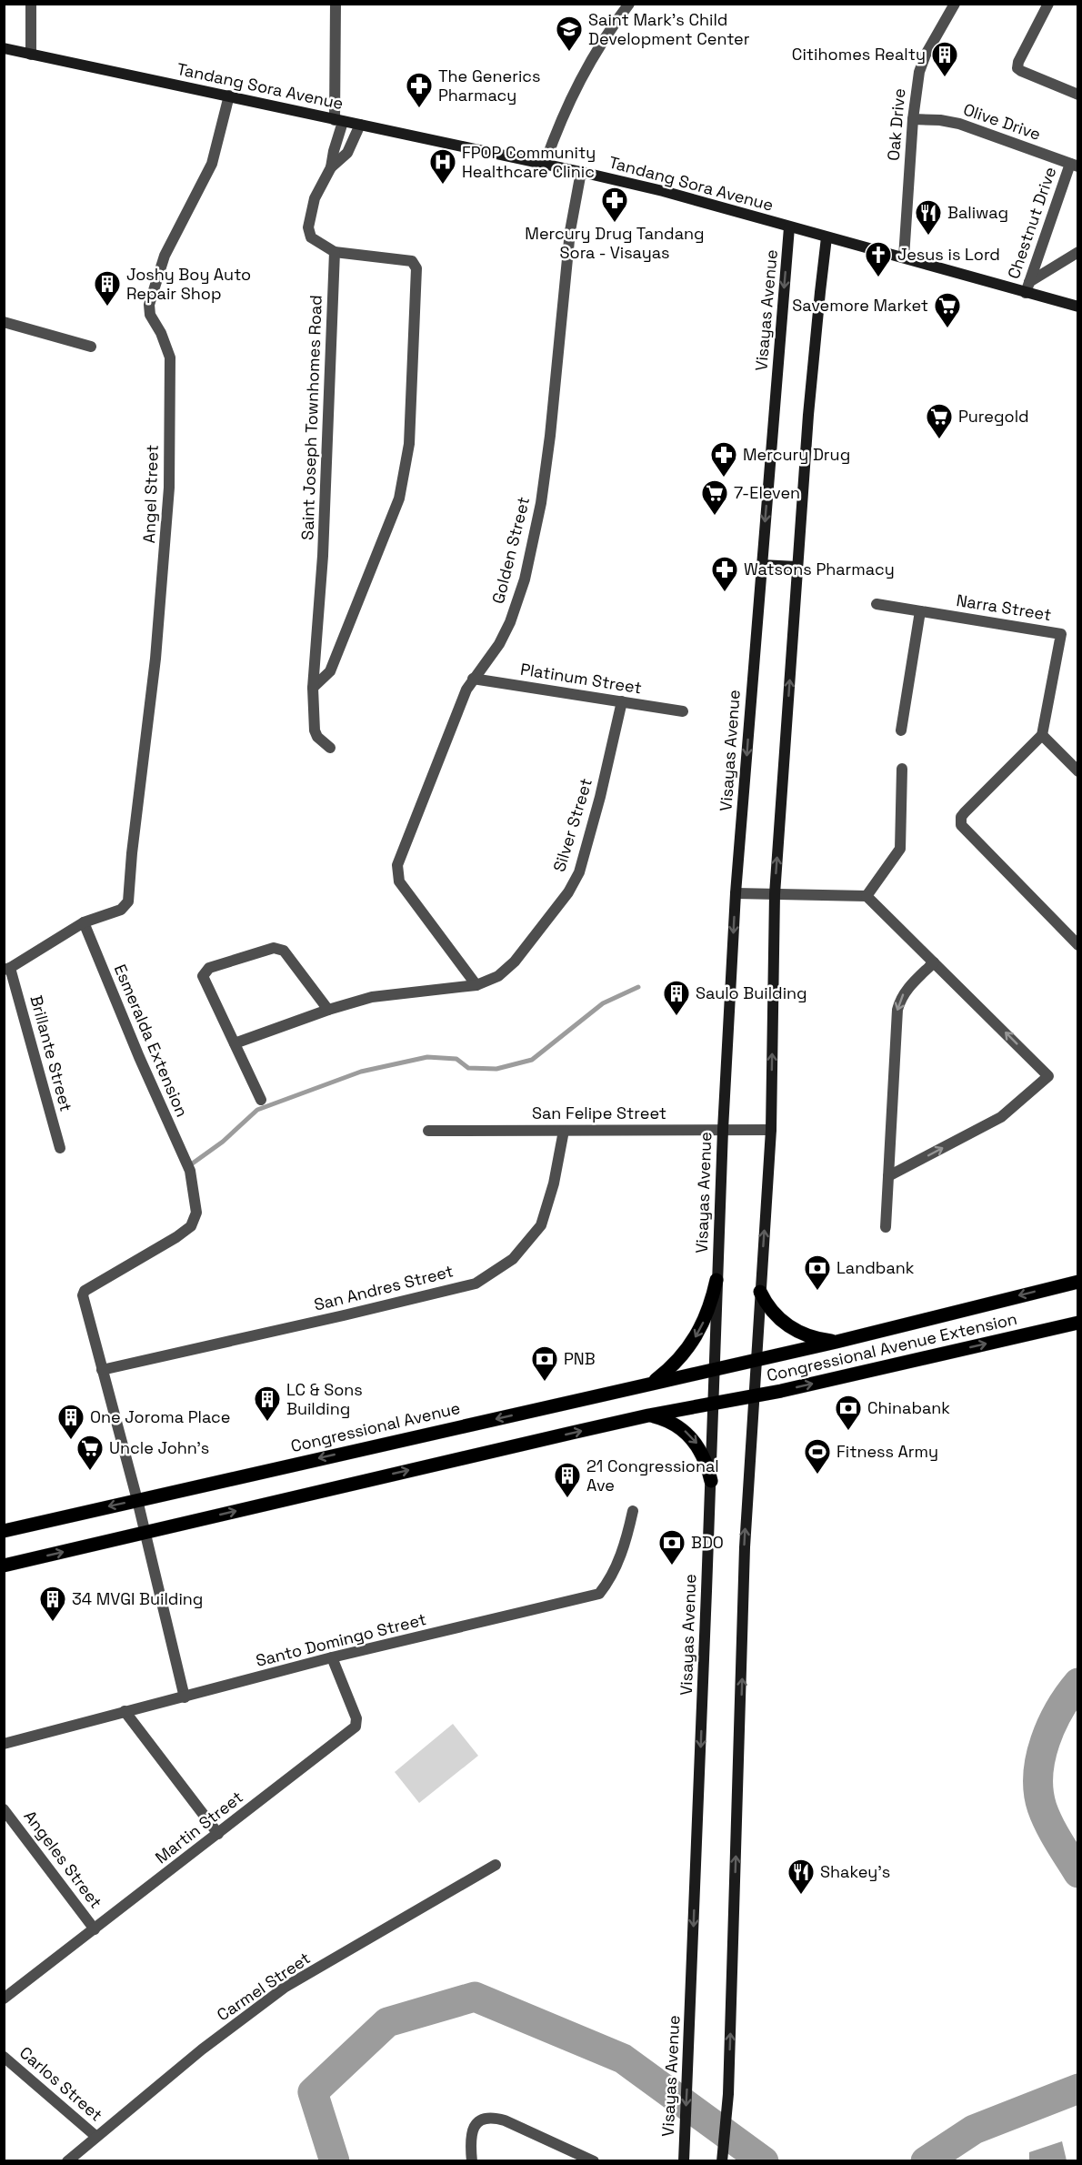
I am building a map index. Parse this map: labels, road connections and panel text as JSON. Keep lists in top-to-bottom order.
{
  "streets": {
    "main road": [
      "Tandang Sora Avenue",
      "Visayas Avenue",
      "Congressional Avenue Extension",
      "Congressional Avenue"
    ],
    "street": [
      "Olive Drive",
      "Oak Drive",
      "Chestnut Drive",
      "Saint Joseph Townhomes Road",
      "Angel Street",
      "Golden Street",
      "Narra Street",
      "Platinum Street",
      "Silver Street",
      "Esmeralda Extension",
      "Brillante Street",
      "San Felipe Street",
      "San Andres Street",
      "Santo Domingo Street",
      "Martin Street",
      "Angeles Street",
      "Carmel Street",
      "Carlos Street"
    ]
  },
  "crossings": [
    ["Tandang Sora Avenue", "Oak Drive"],
    ["Tandang Sora Avenue", "Chestnut Drive"],
    ["Tandang Sora Avenue", "Visayas Avenue"],
    ["Tandang Sora Avenue", "Angel Street"],
    ["Tandang Sora Avenue", "Golden Street"],
    ["Olive Drive", "Oak Drive"],
    ["Olive Drive", "Chestnut Drive"],
    ["Visayas Avenue", "San Felipe Street"],
    ["Visayas Avenue", "Congressional Avenue Extension"],
    ["Visayas Avenue", "Congressional Avenue"],
    ["Angel Street", "Esmeralda Extension"],
    ["Golden Street", "Platinum Street"],
    ["Golden Street", "Silver Street"],
    ["Platinum Street", "Silver Street"],
    ["Esmeralda Extension", "San Andres Street"],
    ["San Felipe Street", "San Andres Street"],
    ["Congressional Avenue Extension", "Congressional Avenue"],
    ["Santo Domingo Street", "Martin Street"],
    ["Martin Street", "Angeles Street"],
    ["Carmel Street", "Carlos Street"]
  ],
  "places": {
    "school or university": ["Saint Mark's Child Development Center"],
    "building": [
      "Citihomes Realty",
      "Joshy Boy Auto Repair Shop",
      "Saulo Building",
      "LC & Sons Building",
      "One Joroma Place",
      "21 Congressional Ave",
      "34 MVGI Building"
    ],
    "pharmacy": [
      "The Generics Pharmacy",
      "Mercury Drug Tandang Sora - Visayas",
      "Mercury Drug",
      "Watsons Pharmacy"
    ],
    "hospital": ["FPOP Community Healthcare Clinic"],
    "restaurant": ["Baliwag", "Shakey's"],
    "church": ["Jesus is Lord"],
    "supermarket": [
      "Savemore Market",
      "Puregold",
      "7-Eleven",
      "Uncle John's"
    ],
    "bank": [
      "Landbank",
      "PNB",
      "Chinabank",
      "BDO"
    ],
    "sports": ["Fitness Army"]
  }
}
